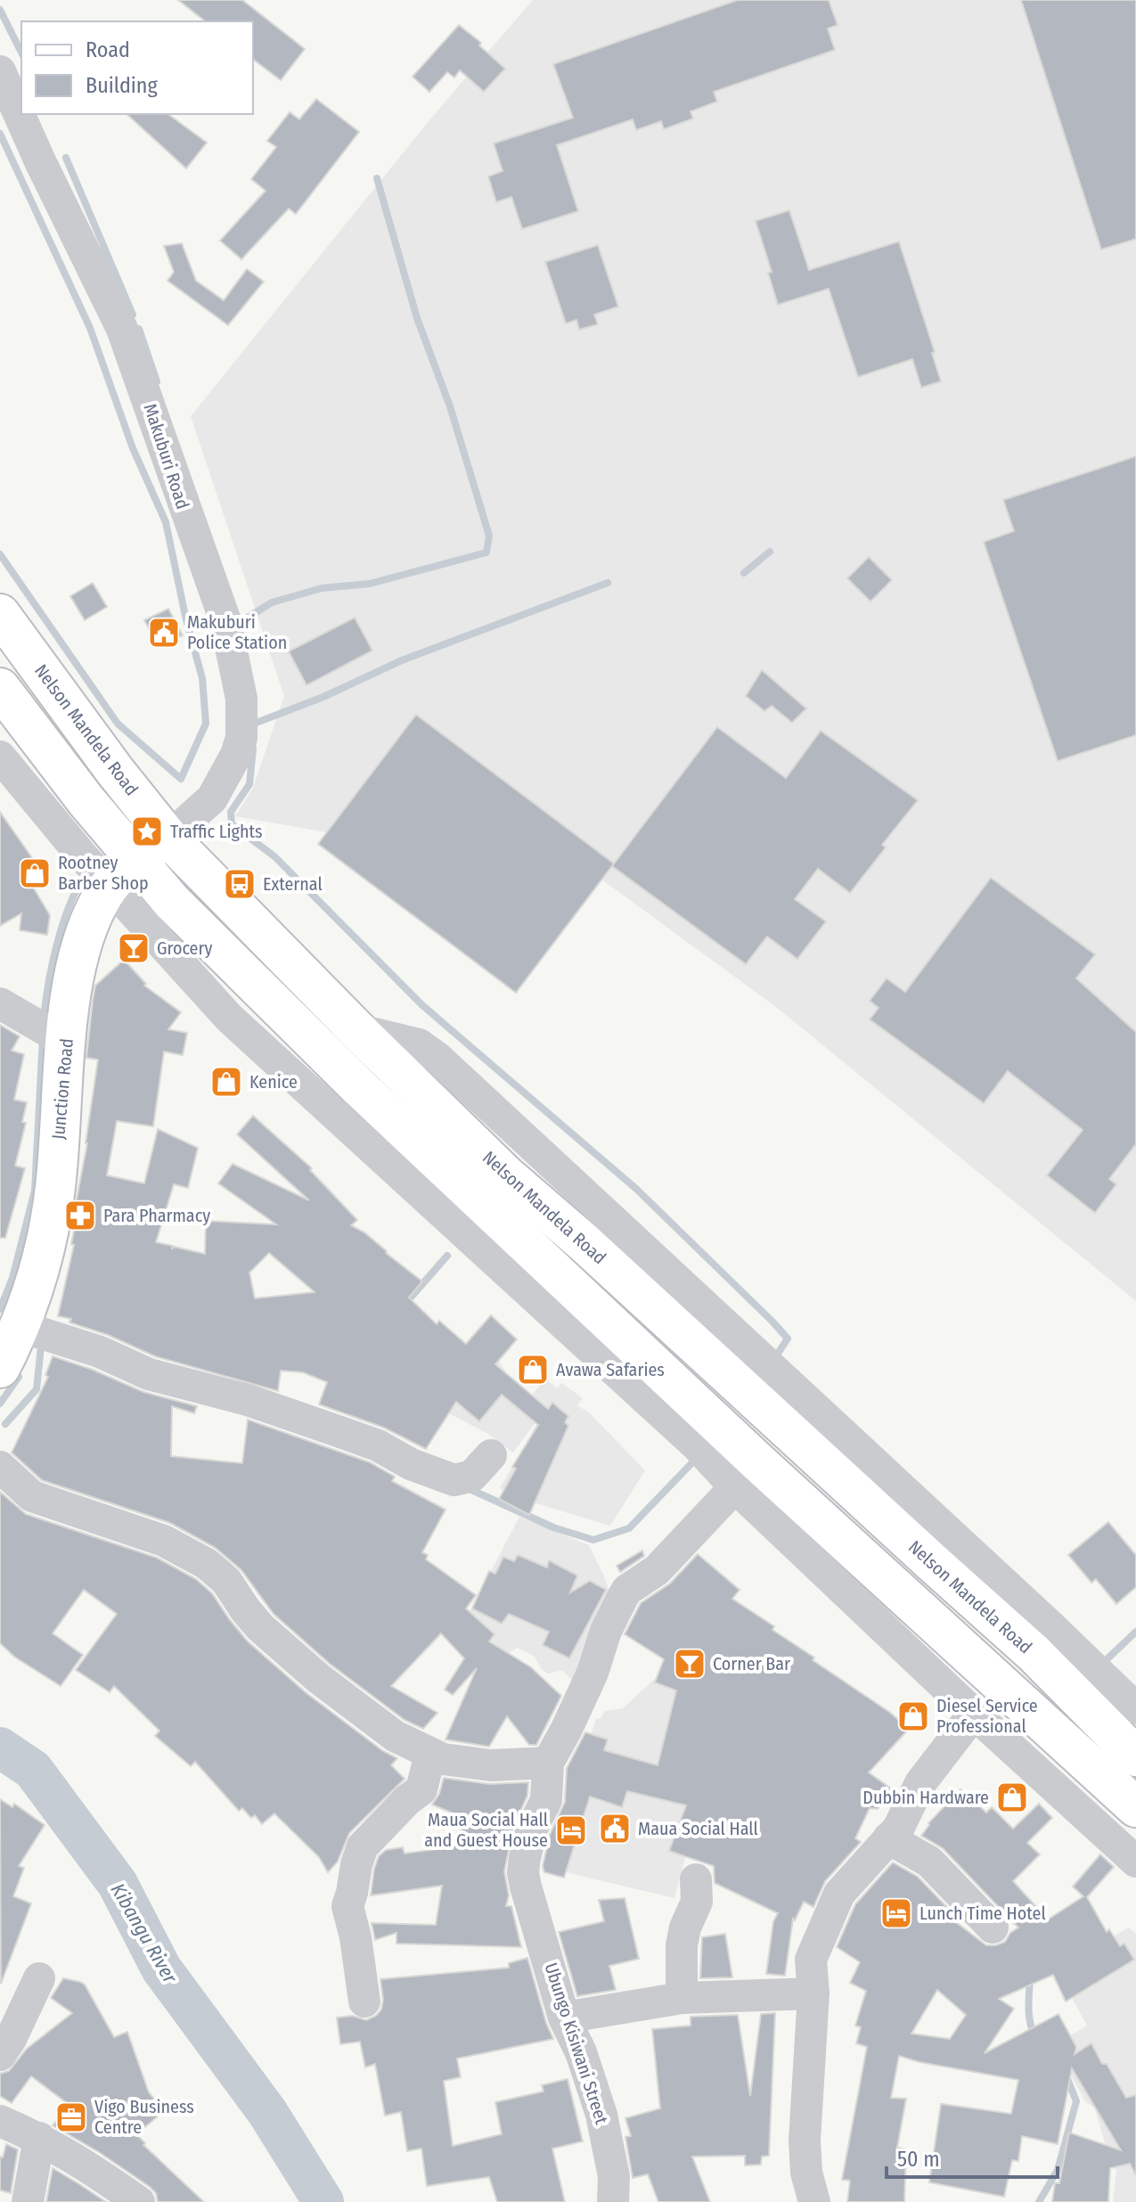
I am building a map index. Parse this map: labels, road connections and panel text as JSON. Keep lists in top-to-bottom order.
{
  "streets": {
    "main road": ["Nelson Mandela Road", "Junction Road"],
    "street": ["Makuburi Road", "Ubungo Kisiwani Street"]
  },
  "crossings": [
    ["Makuburi Road", "Nelson Mandela Road"],
    ["Makuburi Road", "Junction Road"],
    ["Nelson Mandela Road", "Junction Road"],
    ["Nelson Mandela Road", "Ubungo Kisiwani Street"]
  ],
  "water": ["Kibangu River"],
  "places": {
    "public building": ["Makuburi Police Station", "Maua Social Hall"],
    "place": ["Traffic Lights"],
    "shop": [
      "Rootney Barber Shop",
      "Kenice",
      "Avawa Safaries",
      "Diesel Service Professional",
      "Dubbin Hardware"
    ],
    "bus stop": ["External"],
    "bar": ["Grocery", "Corner Bar"],
    "pharmacy": ["Para Pharmacy"],
    "hotel": ["Maua Social Hall and Guest House", "Lunch Time Hotel"],
    "office": ["Vigo Business Centre"]
  },
  "legend": ["Road", "Building"],
  "scale_bar": "50 m"
}
